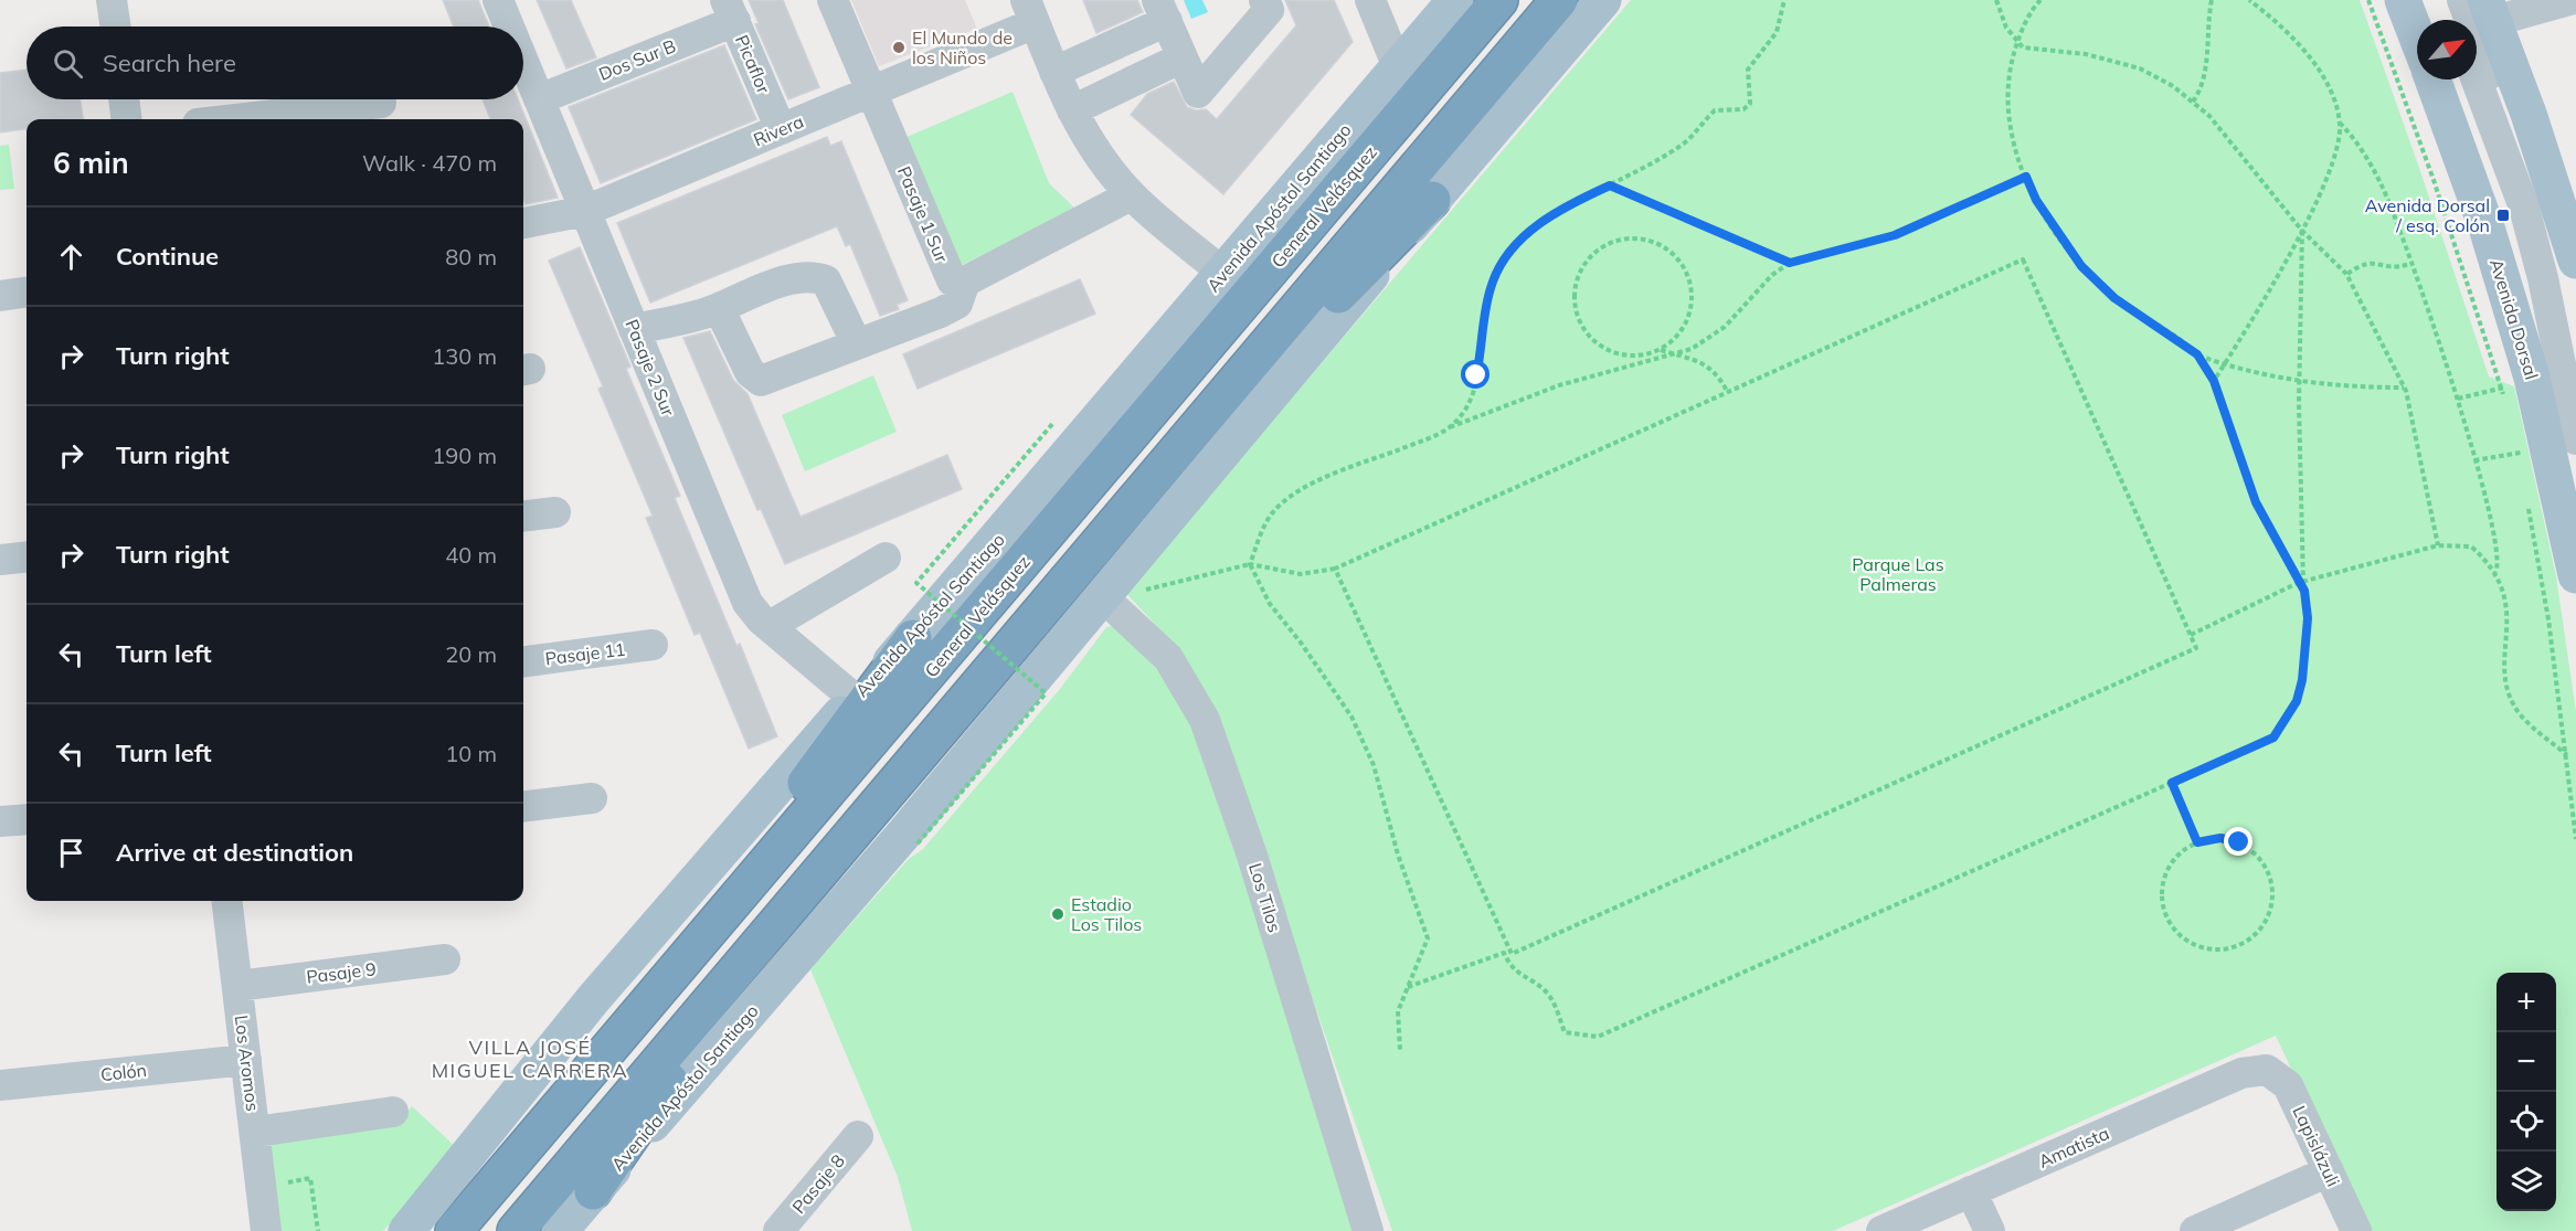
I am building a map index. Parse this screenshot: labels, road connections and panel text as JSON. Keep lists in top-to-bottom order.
{
  "streets": {
    "highway": ["General Velásquez"],
    "main road": ["Avenida Apóstol Santiago", "Avenida Dorsal"],
    "street": [
      "Dos Sur B",
      "Picaflor",
      "Rivera",
      "Pasaje 1 Sur",
      "Pasaje 2 Sur",
      "Pasaje 11",
      "Los Tilos",
      "Pasaje 9",
      "Los Aromos",
      "Colón",
      "Lapislázuli",
      "Amatista",
      "Pasaje 8"
    ]
  },
  "crossings": [
    ["Dos Sur B", "Picaflor"],
    ["Dos Sur B", "Pasaje 2 Sur"],
    ["Picaflor", "Rivera"],
    ["Rivera", "Pasaje 1 Sur"],
    ["Rivera", "Pasaje 2 Sur"],
    ["Avenida Apóstol Santiago", "Pasaje 2 Sur"],
    ["Avenida Apóstol Santiago", "Los Tilos"],
    ["Pasaje 9", "Los Aromos"],
    ["Los Aromos", "Colón"],
    ["Lapislázuli", "Amatista"]
  ],
  "districts": ["VILLA JOSÉ MIGUEL CARRERA"],
  "parks": ["Parque Las Palmeras"],
  "places": {
    "other": ["El Mundo de los Niños", "Estadio Los Tilos"],
    "transit": ["Avenida Dorsal / esq. Colón"]
  },
  "north": "top right",
  "page": {
    "search": "Search here",
    "heading": ["6 min", "Walk · 470 m"],
    "list": [
      ["Continue", "80 m"],
      ["Turn right", "130 m"],
      ["Turn right", "190 m"],
      ["Turn right", "40 m"],
      ["Turn left", "20 m"],
      ["Turn left", "10 m"],
      "Arrive at destination"
    ],
    "map_buttons": ["+", "−"]
  }
}
